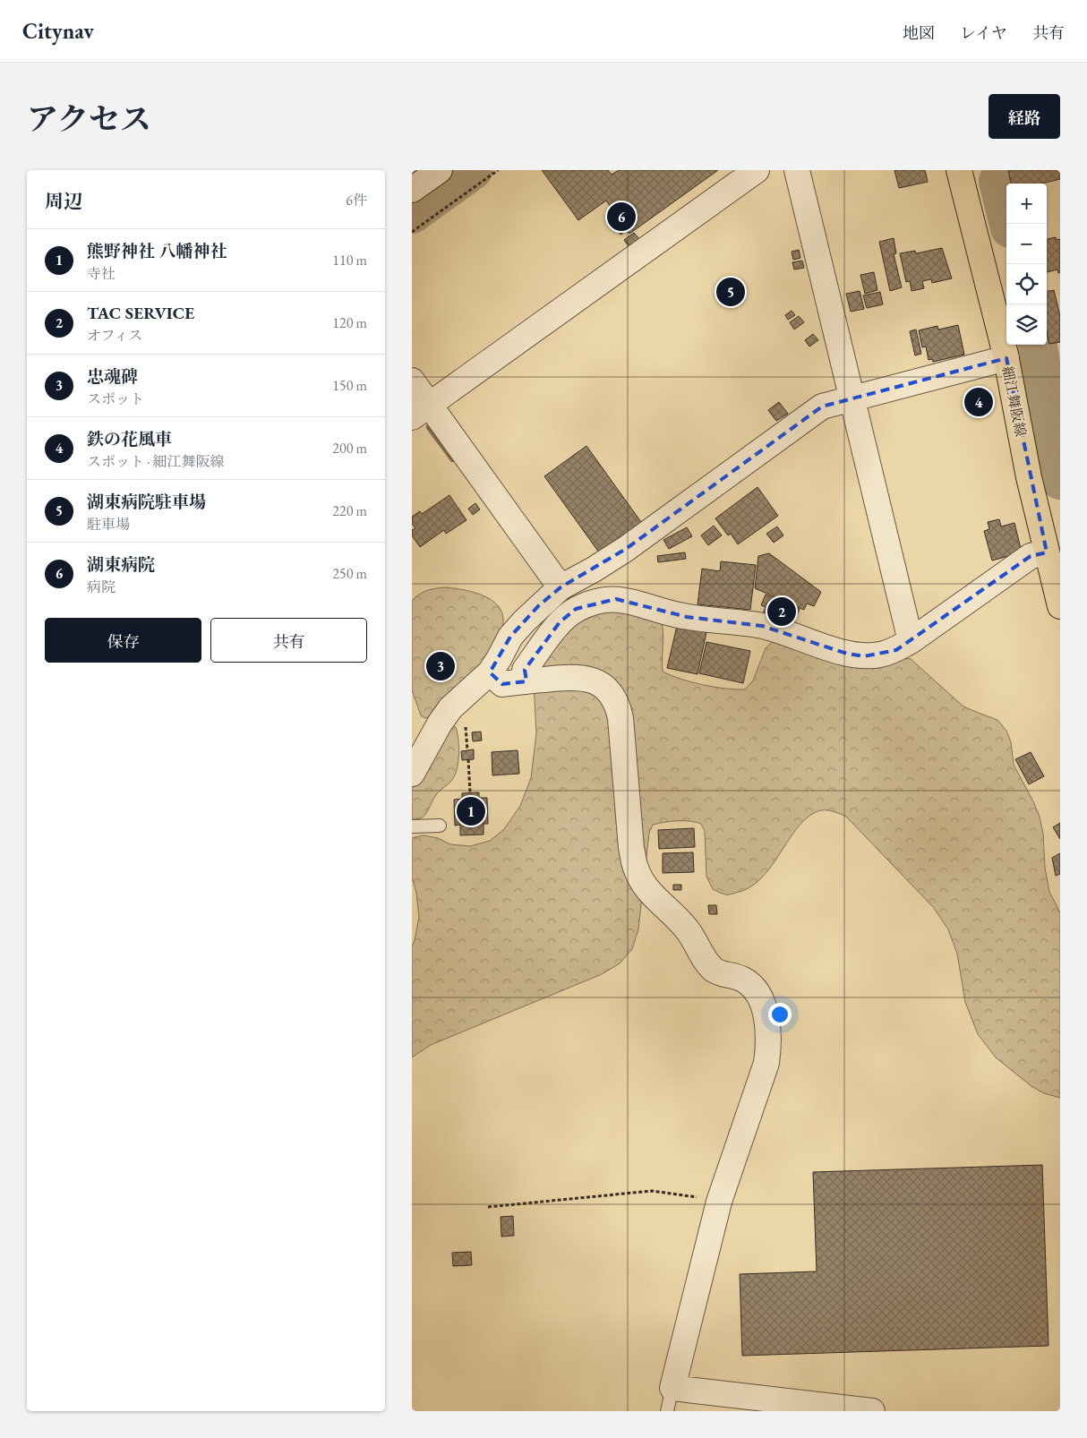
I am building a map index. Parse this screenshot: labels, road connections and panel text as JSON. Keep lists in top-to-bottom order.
{
  "streets": {
    "main road": ["細江舞阪線"]
  },
  "page": {
    "header": "Citynav",
    "nav": ["地図", "レイヤ", "共有"],
    "title": "アクセス",
    "buttons": [
      "経路",
      ["保存", "共有"]
    ],
    "heading": ["周辺", "6件"],
    "map_buttons": ["+", "−"],
    "pins": [
      "6",
      "5",
      "4",
      "2",
      "3",
      "1"
    ],
    "list": [
      {
        "mark": "1",
        "name": "熊野神社 八幡神社",
        "note": "寺社",
        "value": "110 m"
      },
      {
        "mark": "2",
        "name": "TAC SERVICE",
        "note": "オフィス",
        "value": "120 m"
      },
      {
        "mark": "3",
        "name": "忠魂碑",
        "note": "スポット",
        "value": "150 m"
      },
      {
        "mark": "4",
        "name": "鉄の花風車",
        "note": "スポット · 細江舞阪線",
        "value": "200 m"
      },
      {
        "mark": "5",
        "name": "湖東病院駐車場",
        "note": "駐車場",
        "value": "220 m"
      },
      {
        "mark": "6",
        "name": "湖東病院",
        "note": "病院",
        "value": "250 m"
      }
    ]
  }
}
